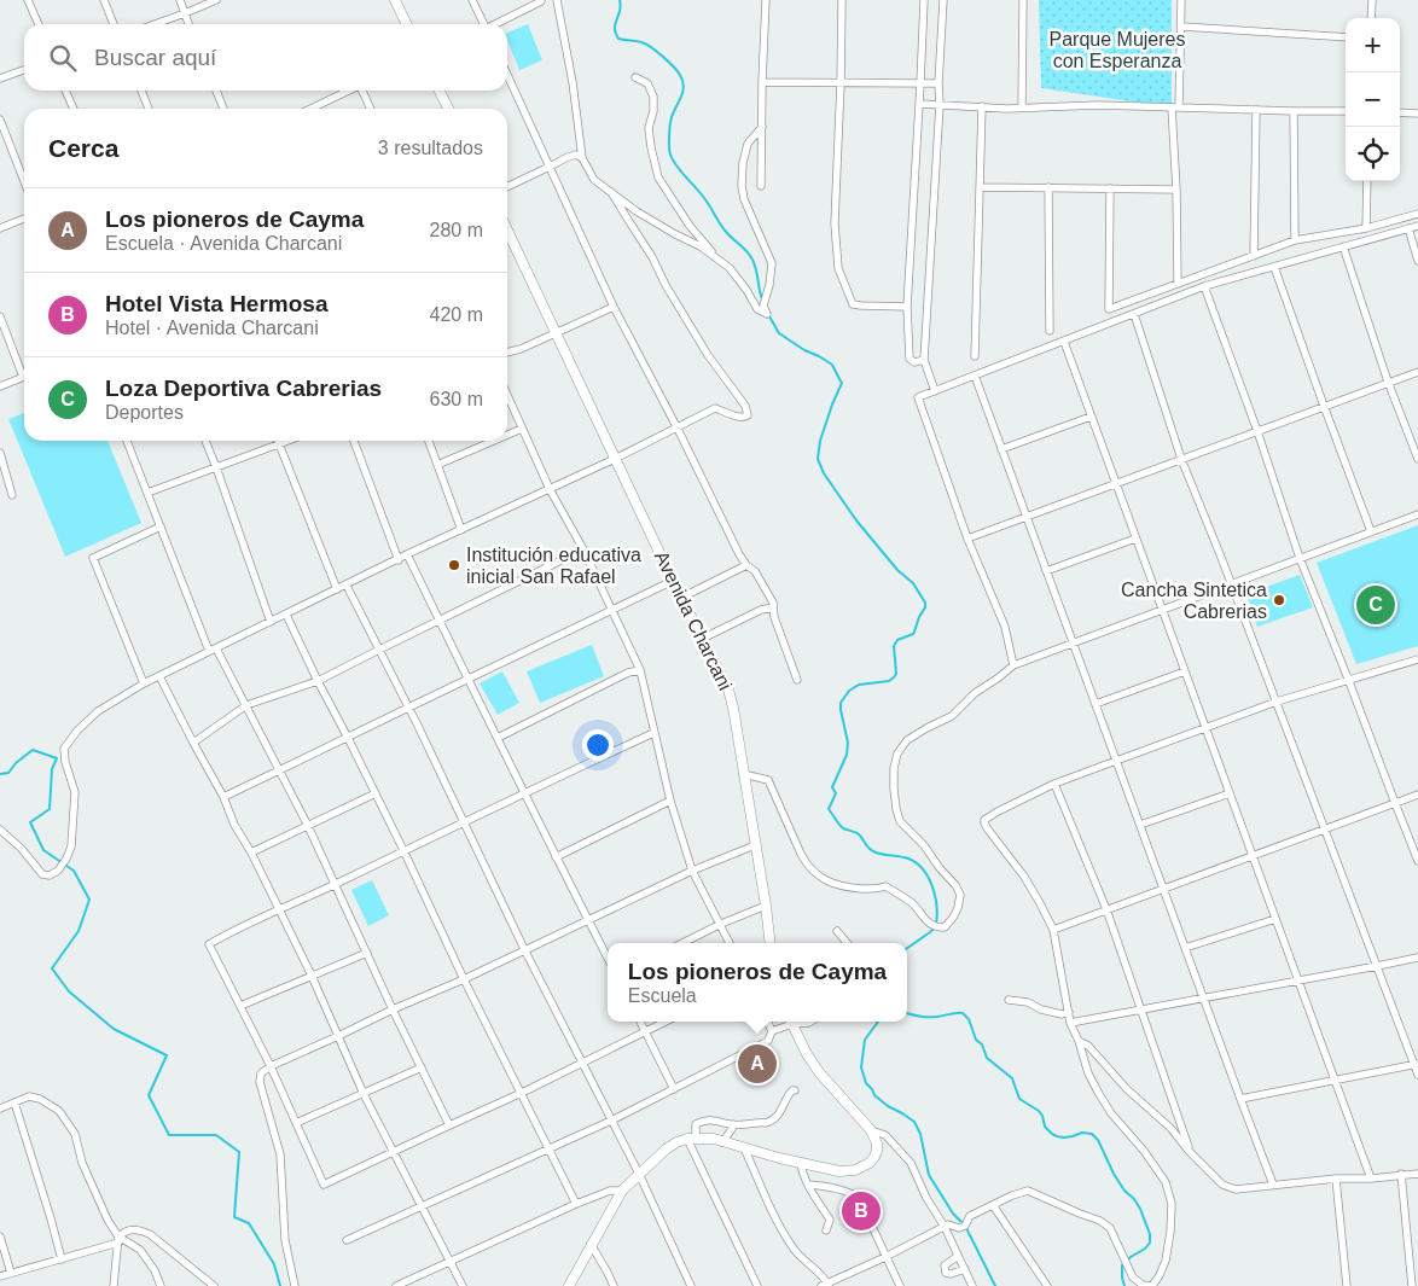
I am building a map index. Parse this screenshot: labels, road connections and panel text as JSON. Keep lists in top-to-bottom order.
{
  "streets": {
    "main road": ["Avenida Charcani"]
  },
  "parks": ["Parque Mujeres con Esperanza"],
  "places": ["Institución educativa inicial San Rafael", "Cancha Sintetica Cabrerias"],
  "page": {
    "map_buttons": ["+", "−"],
    "search": "Buscar aquí",
    "heading": ["Cerca", "3 resultados"],
    "list": [
      {
        "mark": "A",
        "name": "Los pioneros de Cayma",
        "note": "Escuela · Avenida Charcani",
        "value": "280 m"
      },
      {
        "mark": "B",
        "name": "Hotel Vista Hermosa",
        "note": "Hotel · Avenida Charcani",
        "value": "420 m"
      },
      {
        "mark": "C",
        "name": "Loza Deportiva Cabrerias",
        "note": "Deportes",
        "value": "630 m"
      }
    ],
    "pins": ["C", "A", "B"],
    "popup": ["Los pioneros de Cayma", "Escuela"]
  }
}
